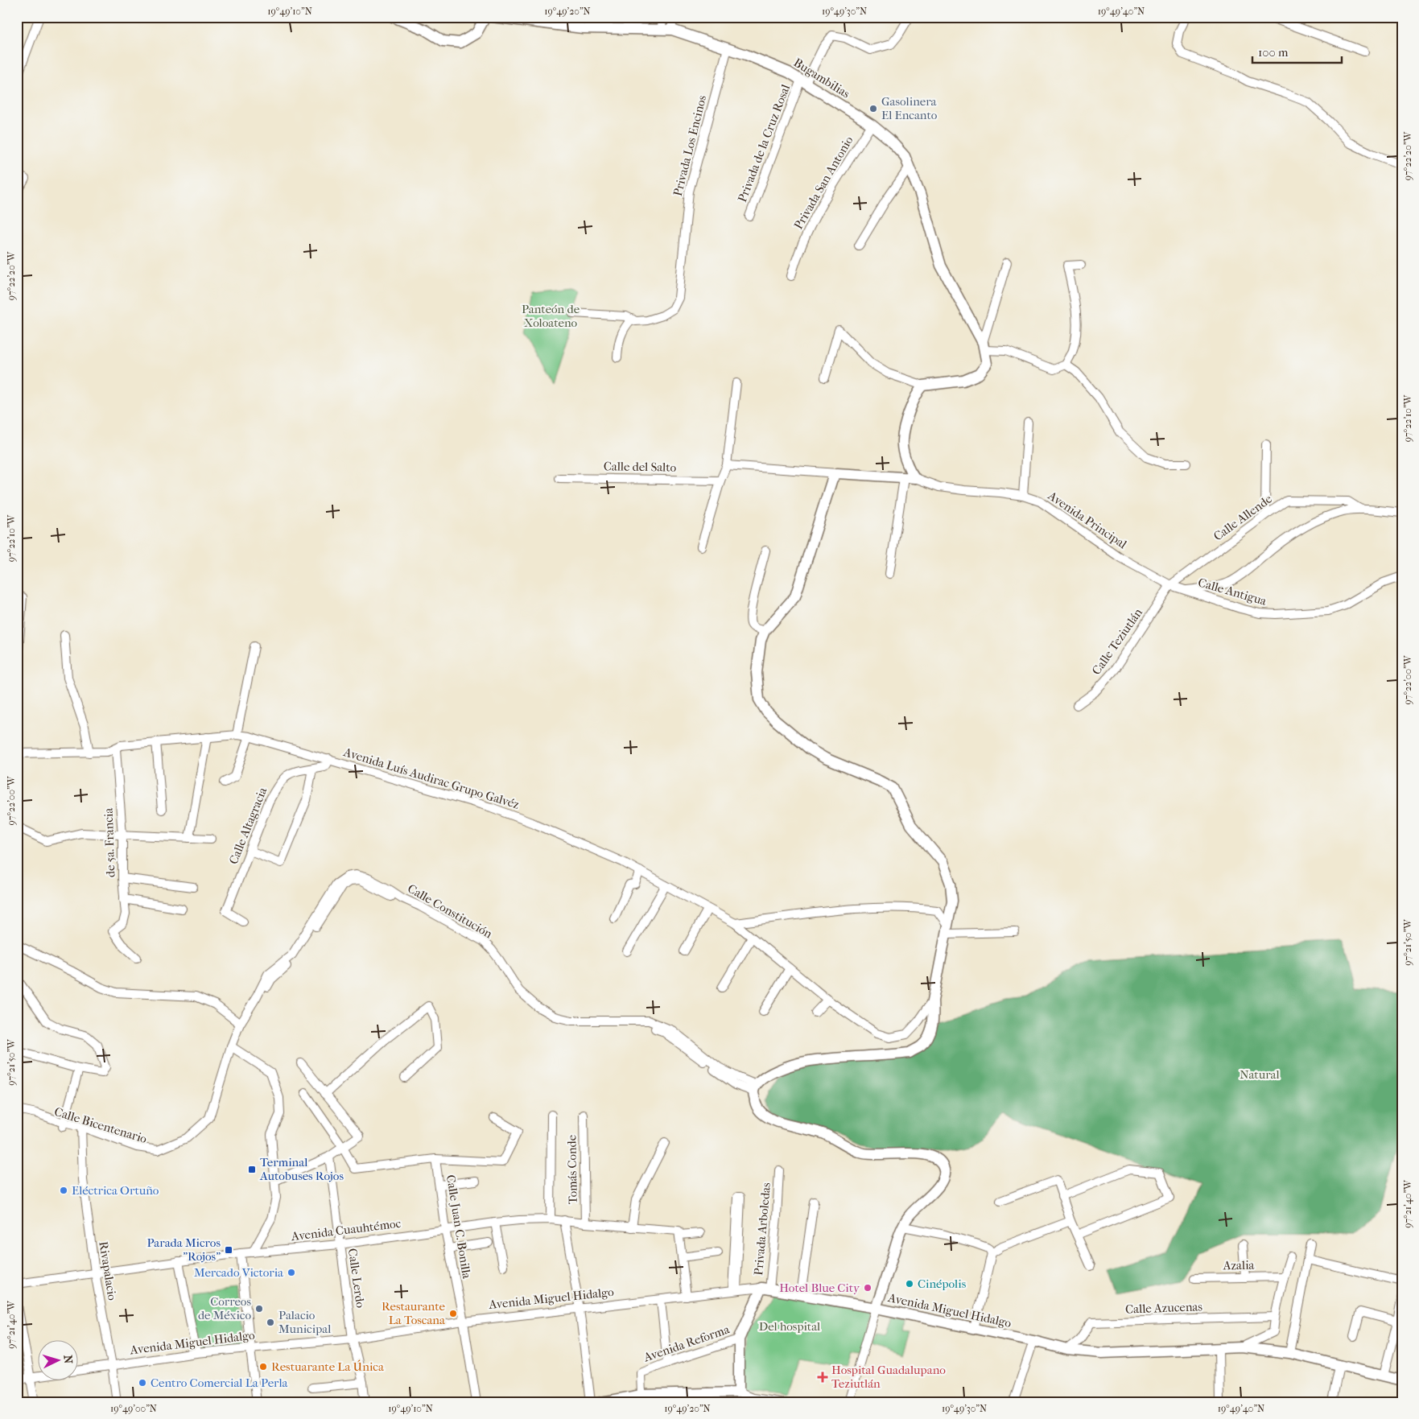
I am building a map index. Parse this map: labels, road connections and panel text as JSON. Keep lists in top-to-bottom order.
{
  "streets": {
    "main road": ["Bugambilias", "Avenida Miguel Hidalgo", "Avenida Reforma"],
    "street": [
      "Privada de la Cruz Rosal",
      "Privada Los Encinos",
      "Privada San Antonio",
      "Calle del Salto",
      "Calle Allende",
      "Avenida Principal",
      "Calle Antigua",
      "Calle Teziutlán",
      "Avenida Luís Audirac Grupo Galvéz",
      "Calle Altagracia",
      "de 5a. Francia",
      "Calle Constitución",
      "Calle Bicentenario",
      "Tomás Conde",
      "Calle Juan C. Bonilla",
      "Privada Arboledas",
      "Avenida Cuauhtémoc",
      "Azalia",
      "Rivapalacio",
      "Calle Lerdo",
      "Calle Azucenas"
    ]
  },
  "crossings": [
    ["Bugambilias", "Privada de la Cruz Rosal"],
    ["Bugambilias", "Privada Los Encinos"],
    ["Bugambilias", "Privada San Antonio"],
    ["Calle Allende", "Avenida Principal"],
    ["Calle Allende", "Calle Antigua"],
    ["Calle Allende", "Calle Teziutlán"],
    ["Avenida Principal", "Calle Antigua"],
    ["Avenida Principal", "Calle Teziutlán"],
    ["Calle Antigua", "Calle Teziutlán"],
    ["Avenida Luís Audirac Grupo Galvéz", "Calle Altagracia"],
    ["Avenida Luís Audirac Grupo Galvéz", "de 5a. Francia"],
    ["Calle Constitución", "Calle Bicentenario"],
    ["Calle Bicentenario", "Rivapalacio"],
    ["Tomás Conde", "Avenida Cuauhtémoc"],
    ["Calle Juan C. Bonilla", "Avenida Cuauhtémoc"],
    ["Calle Juan C. Bonilla", "Avenida Miguel Hidalgo"],
    ["Privada Arboledas", "Avenida Miguel Hidalgo"],
    ["Privada Arboledas", "Avenida Reforma"],
    ["Avenida Cuauhtémoc", "Rivapalacio"],
    ["Avenida Cuauhtémoc", "Calle Lerdo"],
    ["Rivapalacio", "Avenida Miguel Hidalgo"],
    ["Calle Lerdo", "Avenida Miguel Hidalgo"],
    ["Avenida Miguel Hidalgo", "Calle Azucenas"],
    ["Avenida Miguel Hidalgo", "Avenida Reforma"]
  ],
  "parks": ["Panteón de Xoloateno", "Natural", "Del hospital"],
  "places": {
    "other": [
      "Gasolinera El Encanto",
      "Eléctrica Ortuño",
      "Mercado Victoria",
      "Cinépolis",
      "Hotel Blue City",
      "Correos de México",
      "Restaurante La Toscana",
      "Palacio Municipal",
      "Restuarante La Única",
      "Centro Comercial La Perla"
    ],
    "transit": ["Terminal Autobuses Rojos", "Parada Micros \"Rojos\""],
    "health": ["Hospital Guadalupano Teziutlán"]
  },
  "scale_bar": "100 m",
  "north": "right",
  "coordinates": [
    "19°49'10\"N",
    "19°49'20\"N",
    "19°49'30\"N",
    "19°49'40\"N",
    "97°22'20\"W",
    "97°22'10\"W",
    "97°22'00\"W",
    "97°21'50\"W",
    "97°21'40\"W",
    "19°49'00\"N"
  ]
}
